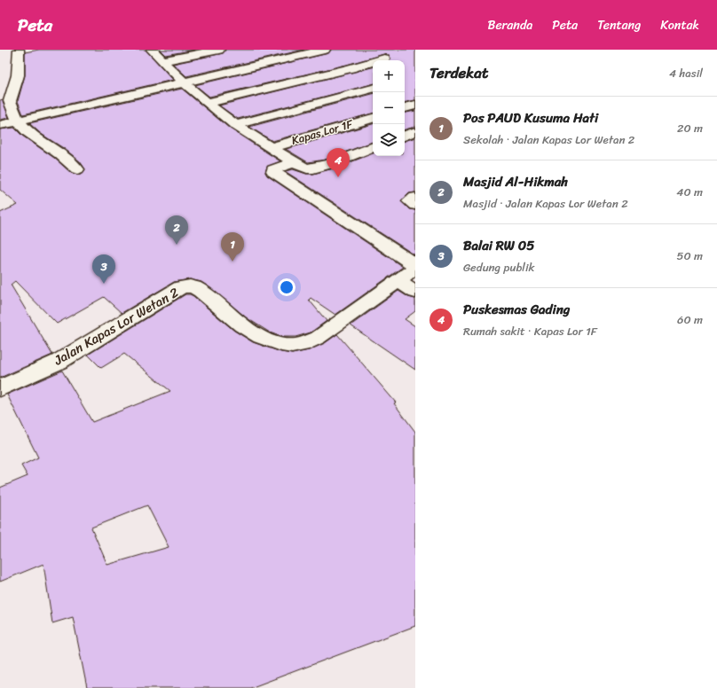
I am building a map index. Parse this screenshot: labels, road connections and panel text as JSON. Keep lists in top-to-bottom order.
{
  "streets": {
    "street": ["Kapas Lor 1F", "Jalan Kapas Lor Wetan 2"]
  },
  "page": {
    "header": "Peta",
    "nav": [
      "Beranda",
      "Peta",
      "Tentang",
      "Kontak"
    ],
    "heading": ["Terdekat", "4 hasil"],
    "map_buttons": ["+", "−"],
    "list": [
      {
        "mark": "1",
        "name": "Pos PAUD Kusuma Hati",
        "note": "Sekolah · Jalan Kapas Lor Wetan 2",
        "value": "20 m"
      },
      {
        "mark": "2",
        "name": "Masjid Al-Hikmah",
        "note": "Masjid · Jalan Kapas Lor Wetan 2",
        "value": "40 m"
      },
      {
        "mark": "3",
        "name": "Balai RW 05",
        "note": "Gedung publik",
        "value": "50 m"
      },
      {
        "mark": "4",
        "name": "Puskesmas Gading",
        "note": "Rumah sakit · Kapas Lor 1F",
        "value": "60 m"
      }
    ],
    "pins": [
      "4",
      "2",
      "1",
      "3"
    ]
  }
}
